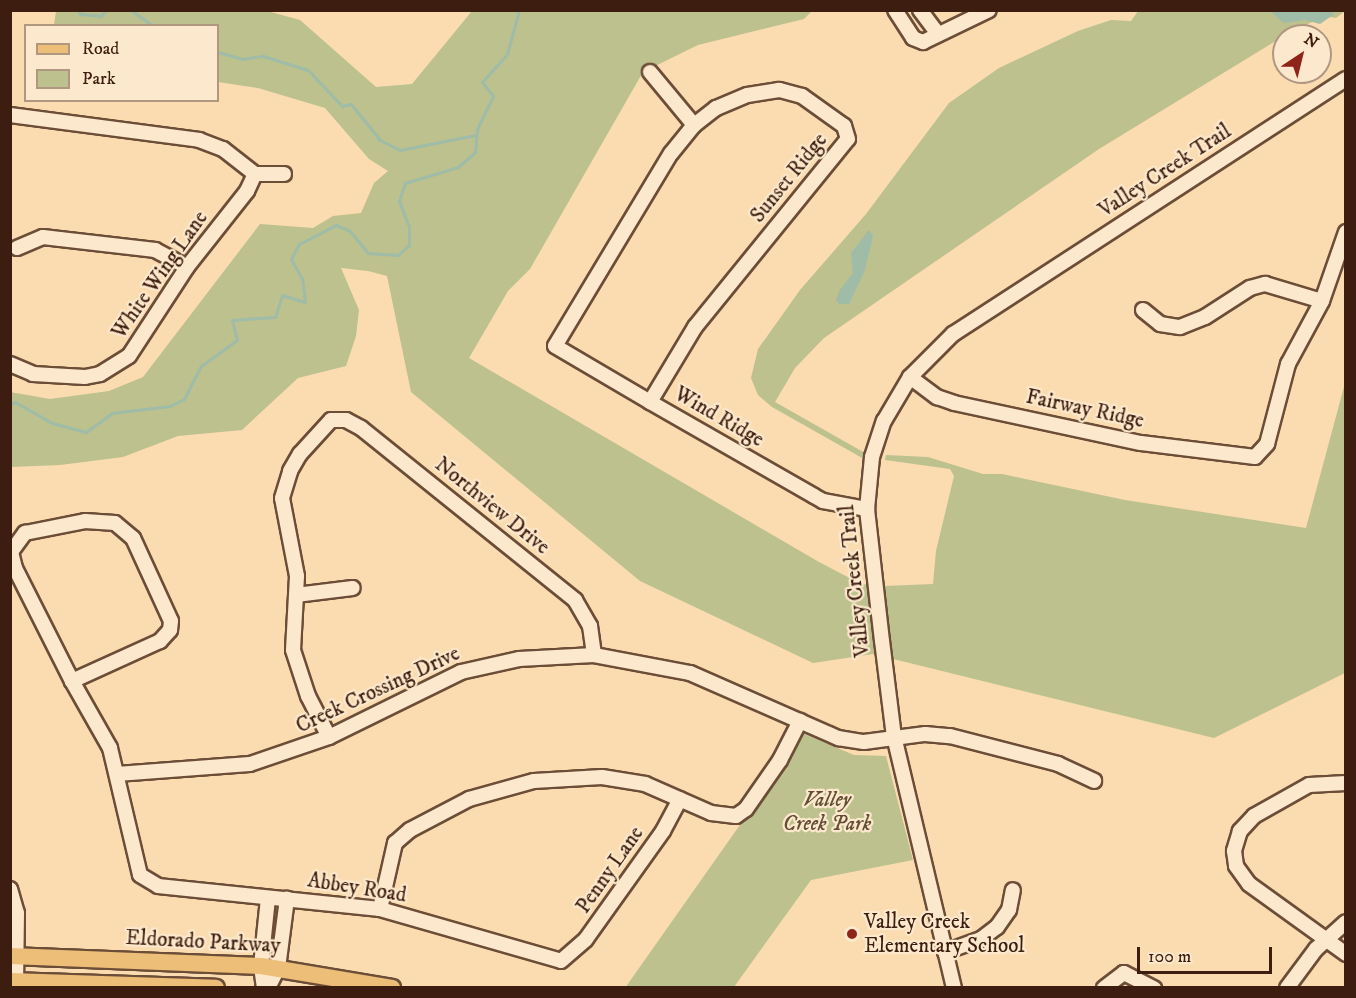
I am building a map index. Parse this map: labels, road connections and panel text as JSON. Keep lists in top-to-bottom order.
{
  "streets": {
    "main road": ["Eldorado Parkway"],
    "street": [
      "Valley Creek Trail",
      "Sunset Ridge",
      "White Wing Lane",
      "Fairway Ridge",
      "Wind Ridge",
      "Northview Drive",
      "Creek Crossing Drive",
      "Penny Lane",
      "Abbey Road"
    ]
  },
  "crossings": [
    ["Valley Creek Trail", "Fairway Ridge"],
    ["Valley Creek Trail", "Wind Ridge"],
    ["Valley Creek Trail", "Creek Crossing Drive"],
    ["Sunset Ridge", "Wind Ridge"],
    ["Northview Drive", "Creek Crossing Drive"],
    ["Creek Crossing Drive", "Abbey Road"],
    ["Penny Lane", "Abbey Road"]
  ],
  "parks": ["Valley Creek Park"],
  "places": ["Valley Creek Elementary School"],
  "legend": ["Road", "Park"],
  "scale_bar": "100 m",
  "north": "top right"
}
